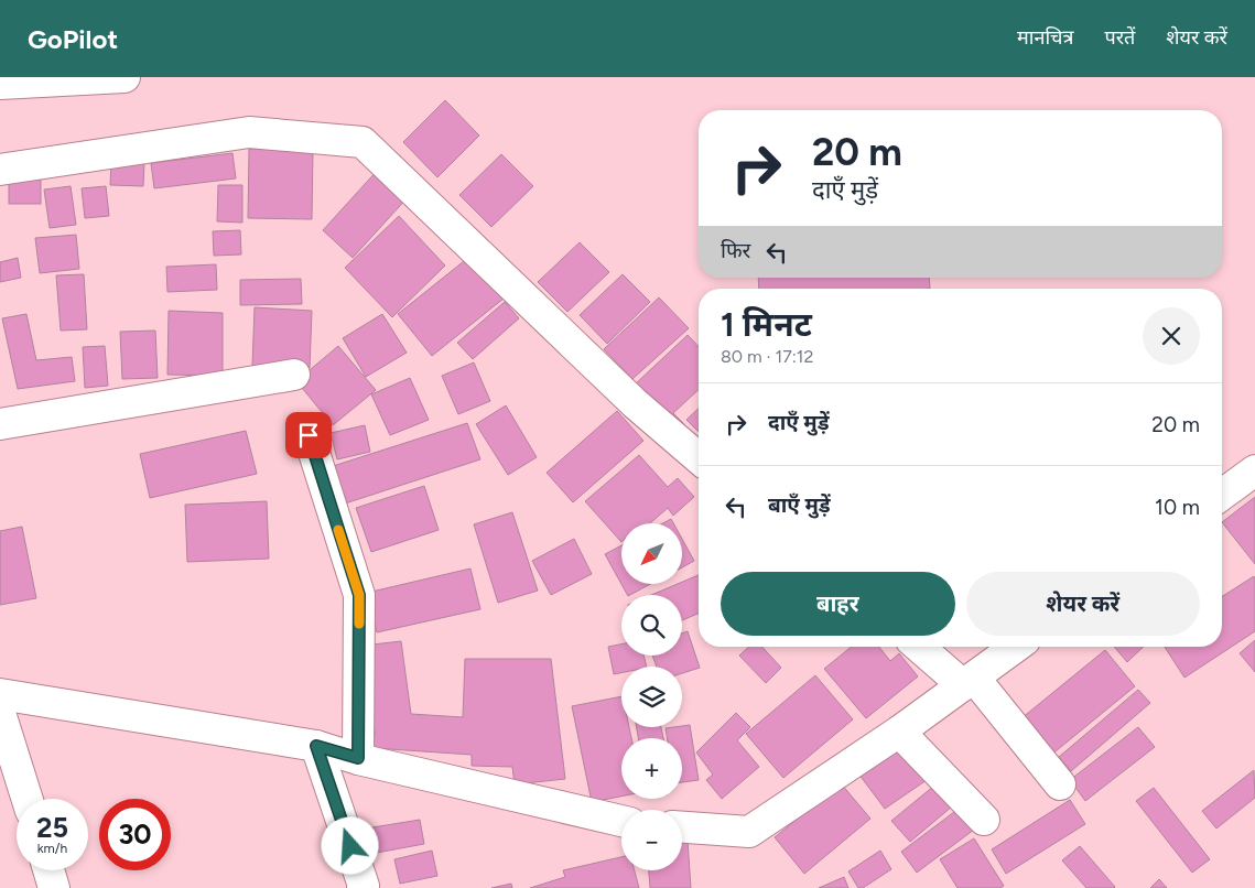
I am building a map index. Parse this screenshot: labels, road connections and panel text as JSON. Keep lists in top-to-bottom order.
{
  "north": "bottom left",
  "page": {
    "header": "GoPilot",
    "nav": ["मानचित्र", "परतें", "शेयर करें"],
    "turn": ["20 m", "दाएँ मुड़ें"],
    "then": "फिर",
    "heading": ["1 मिनट", "80 m · 17:12"],
    "list": [
      {
        "name": "दाएँ मुड़ें",
        "value": "20 m"
      },
      {
        "name": "बाएँ मुड़ें",
        "value": "10 m"
      }
    ],
    "map_buttons": ["+", "−"],
    "buttons": ["बाहर", "शेयर करें"],
    "speed": "25 km/h",
    "limit": "30"
  }
}
